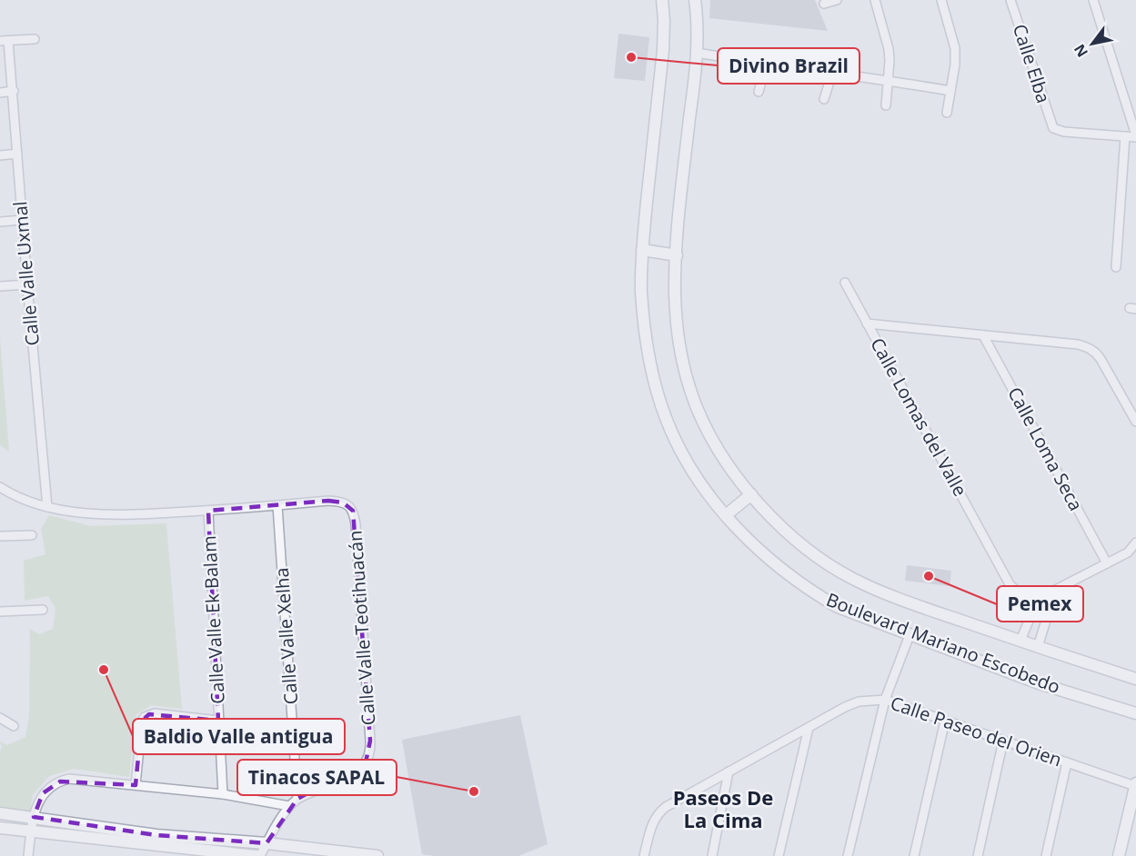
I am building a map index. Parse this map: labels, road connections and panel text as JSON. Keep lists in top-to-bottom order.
{
  "streets": {
    "street": [
      "Calle Elba",
      "Calle Valle Uxmal",
      "Calle Lomas del Valle",
      "Calle Loma Seca",
      "Calle Valle Ek Balam",
      "Calle Valle Teotihuacán",
      "Calle Valle Xelha",
      "Boulevard Mariano Escobedo",
      "Calle Paseo del Orien"
    ]
  },
  "crossings": [
    ["Calle Valle Uxmal", "Calle Valle Teotihuacán"],
    ["Calle Lomas del Valle", "Calle Loma Seca"],
    ["Calle Valle Ek Balam", "Calle Valle Teotihuacán"],
    ["Calle Valle Teotihuacán", "Calle Valle Xelha"]
  ],
  "districts": ["Paseos De La Cima"],
  "places": [
    "Divino Brazil",
    "Pemex",
    "Baldio Valle antigua",
    "Tinacos SAPAL"
  ],
  "north": "bottom left"
}
